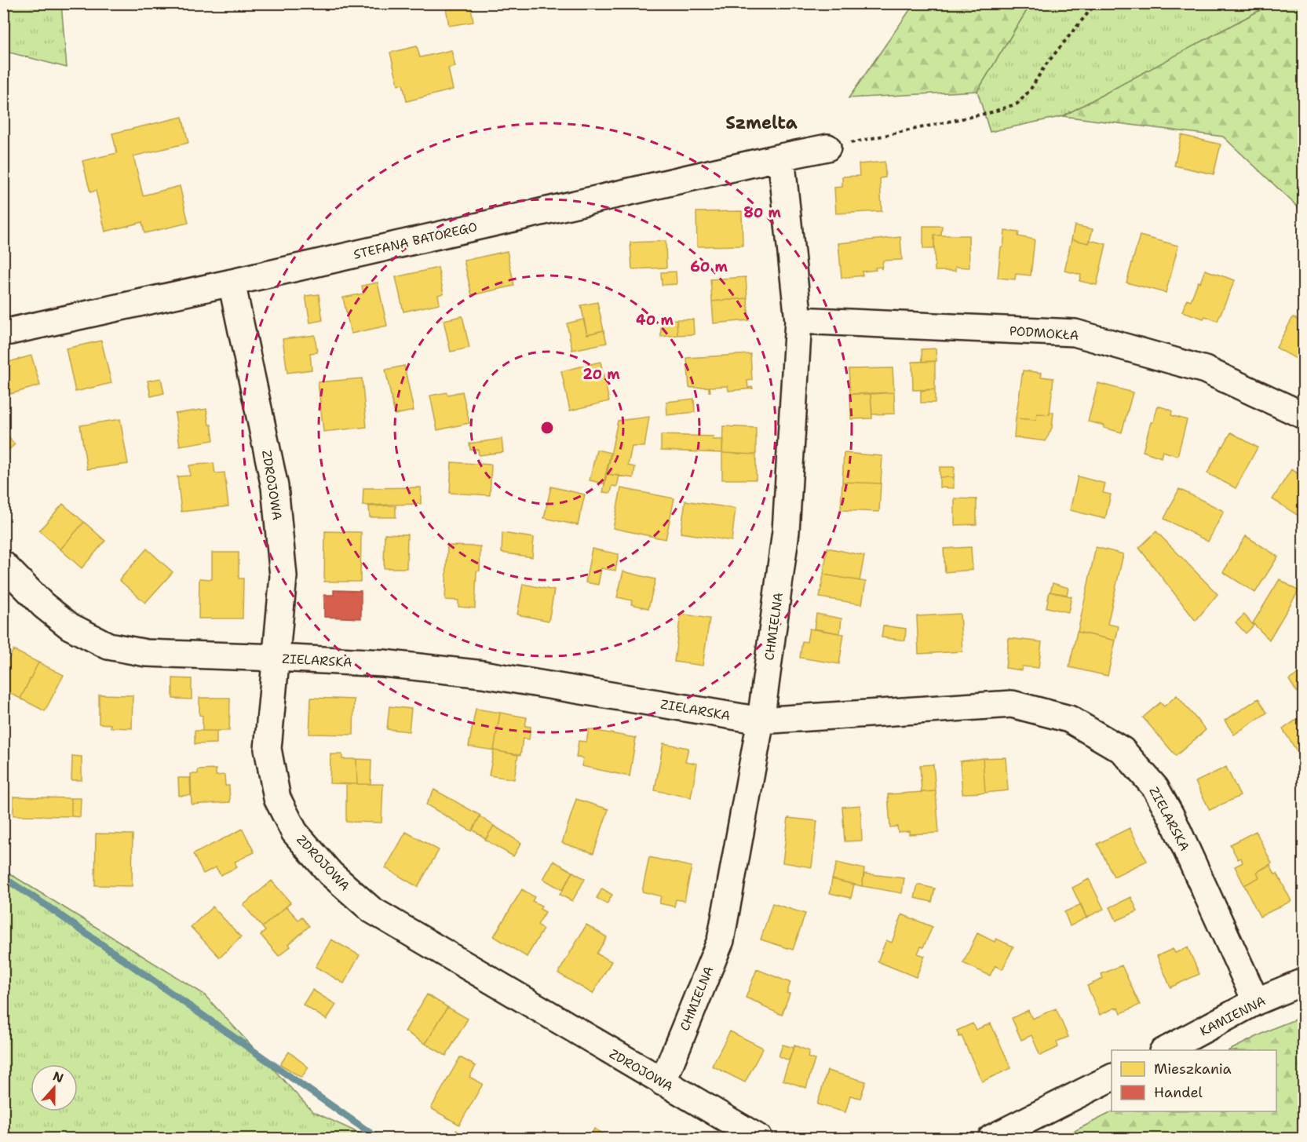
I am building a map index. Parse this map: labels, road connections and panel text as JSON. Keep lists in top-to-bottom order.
{
  "streets": {
    "street": [
      "STEFANA BATOREGO",
      "PODMOKŁA",
      "ZDROJOWA",
      "CHMIELNA",
      "ZIELARSKA",
      "KAMIENNA"
    ]
  },
  "crossings": [
    ["STEFANA BATOREGO", "ZDROJOWA"],
    ["STEFANA BATOREGO", "CHMIELNA"],
    ["PODMOKŁA", "CHMIELNA"],
    ["ZDROJOWA", "CHMIELNA"],
    ["ZDROJOWA", "ZIELARSKA"],
    ["CHMIELNA", "ZIELARSKA"],
    ["ZIELARSKA", "KAMIENNA"]
  ],
  "districts": ["Szmelta"],
  "legend": ["Mieszkania", "Handel"],
  "north": "top",
  "rings": [
    "80 m",
    "60 m",
    "40 m",
    "20 m"
  ]
}
